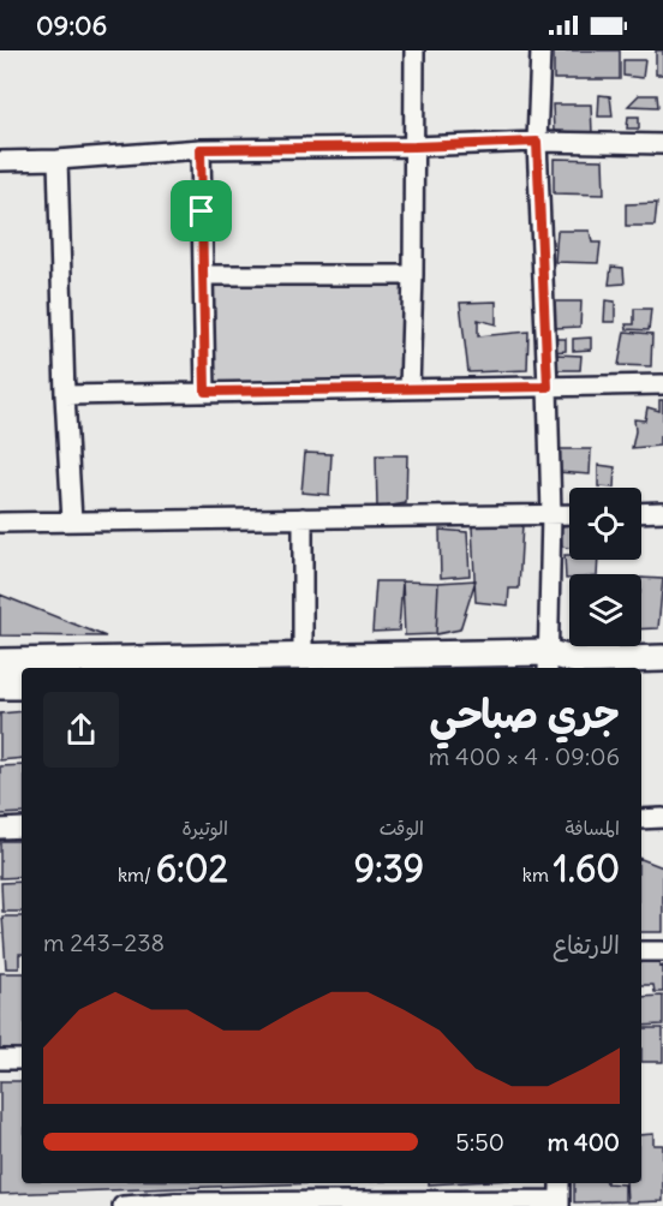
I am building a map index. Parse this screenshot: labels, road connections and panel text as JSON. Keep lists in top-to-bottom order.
{
  "page": {
    "status": "09:06",
    "heading": ["جري صباحي", "09:06 · 4 × 400 m"],
    "stats": [
      ["المسافة", "1.60 km"],
      ["الوقت", "9:39"],
      ["الوتيرة", "6:02 /km"]
    ],
    "chart": ["الارتفاع", "238–243 m"],
    "list": [
      {
        "name": "400 m",
        "note": "5:50"
      }
    ]
  }
}
